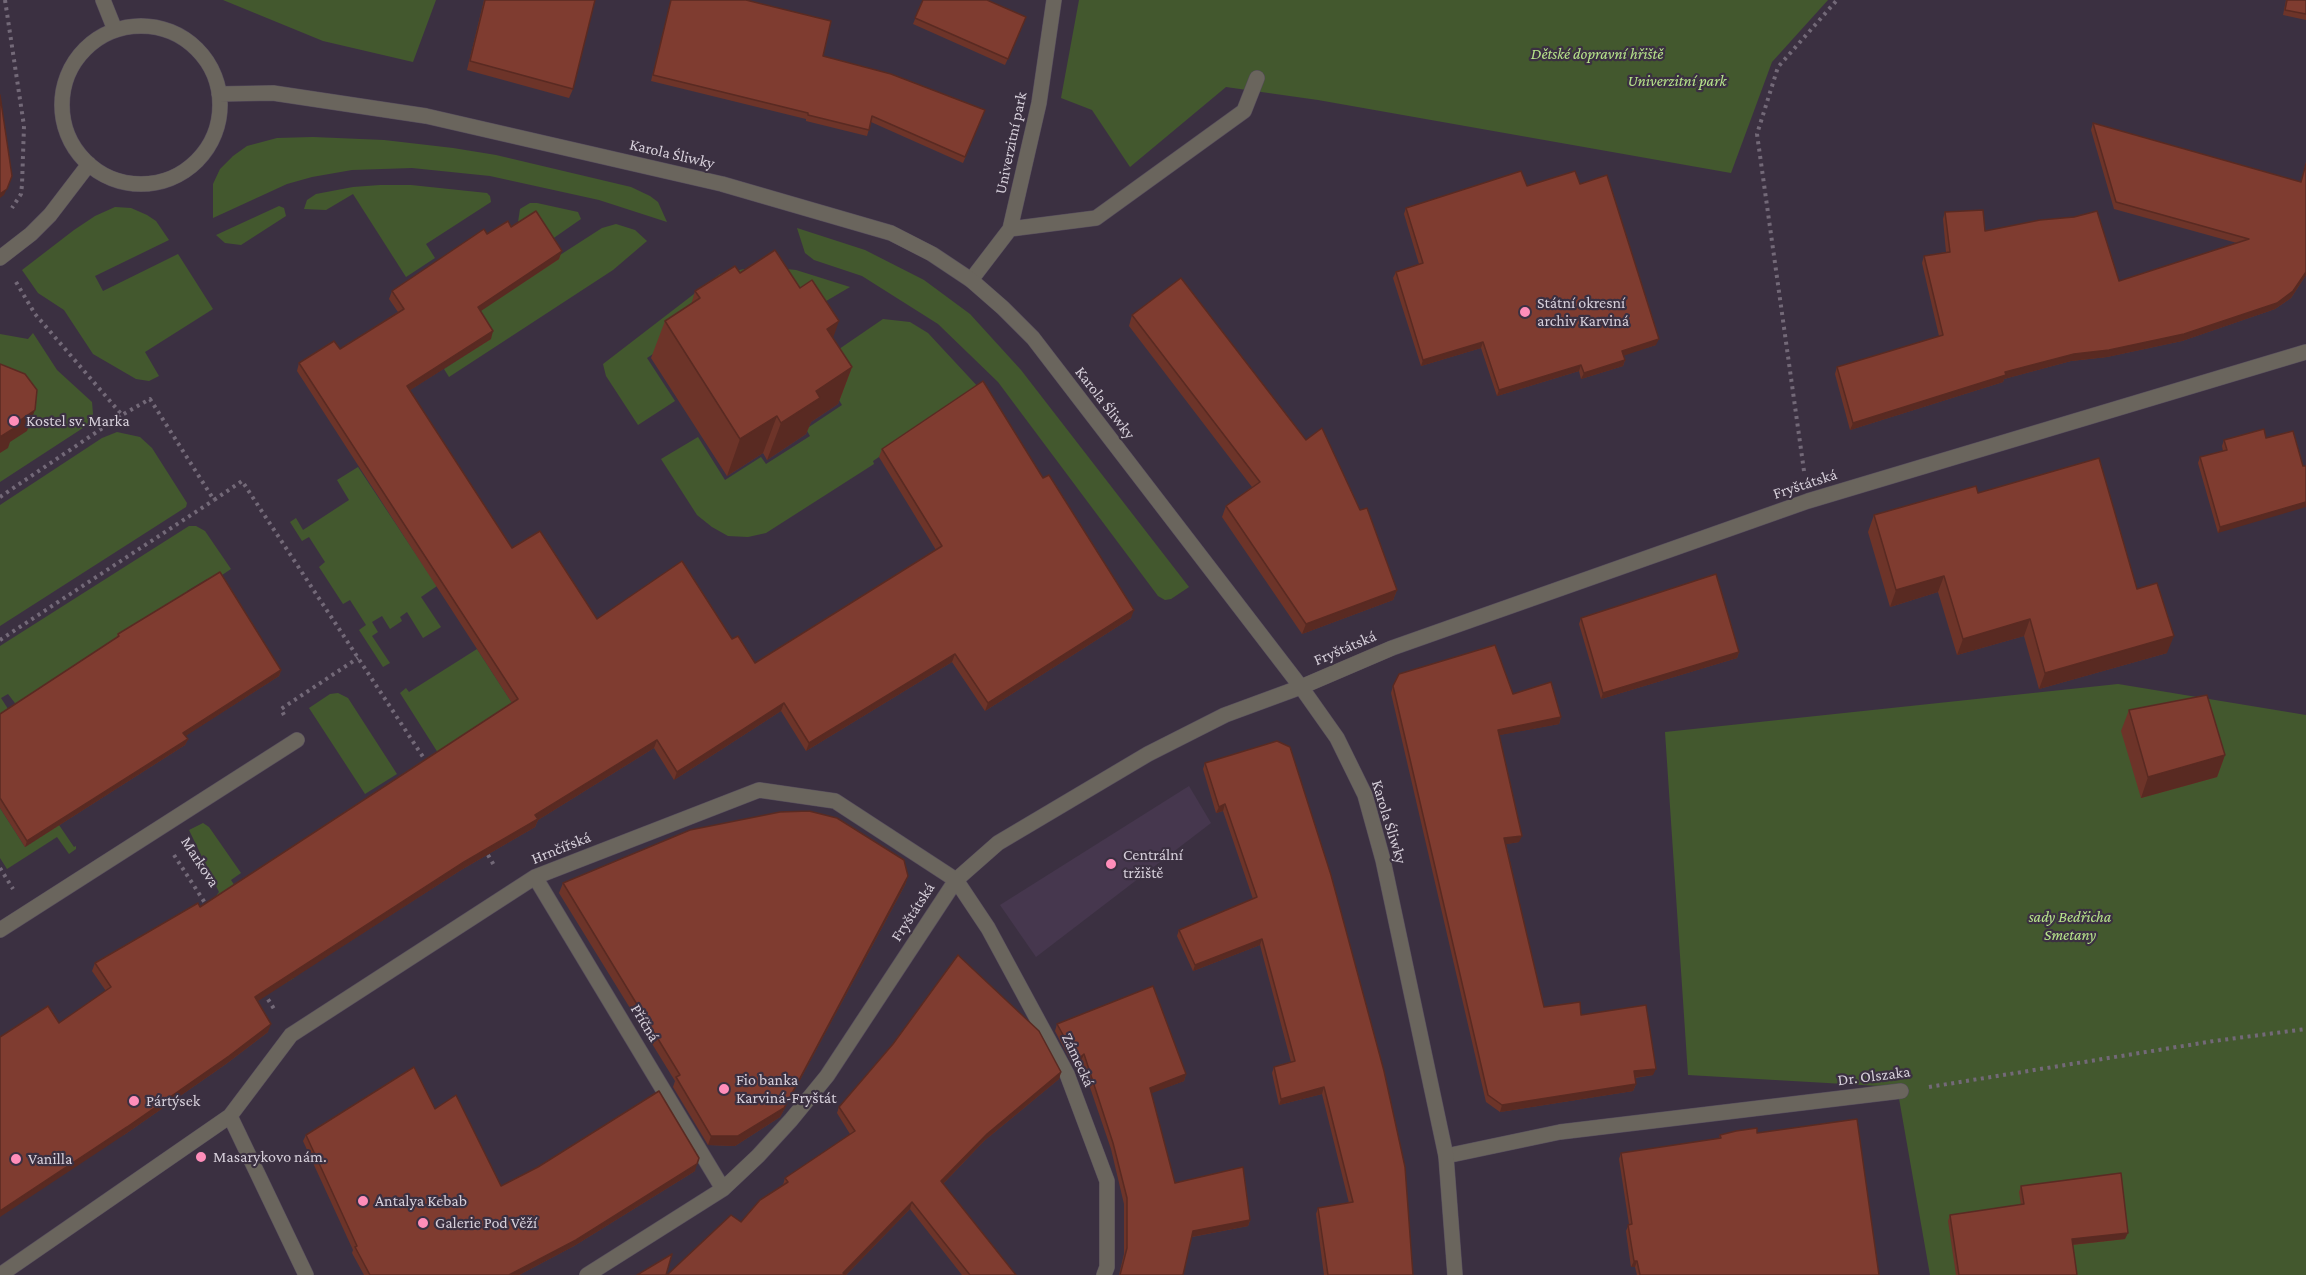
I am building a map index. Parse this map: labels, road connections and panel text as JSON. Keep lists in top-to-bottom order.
{
  "streets": {
    "street": [
      "Univerzitní park",
      "Karola Śliwky",
      "Fryštátská",
      "Hrnčířská",
      "Markova",
      "Příčná",
      "Zámecká",
      "Dr. Olszaka"
    ]
  },
  "crossings": [
    ["Univerzitní park", "Karola Śliwky"],
    ["Karola Śliwky", "Fryštátská"],
    ["Karola Śliwky", "Dr. Olszaka"],
    ["Fryštátská", "Hrnčířská"],
    ["Fryštátská", "Příčná"],
    ["Fryštátská", "Zámecká"],
    ["Hrnčířská", "Příčná"],
    ["Hrnčířská", "Zámecká"]
  ],
  "parks": ["Dětské dopravní hřiště", "Univerzitní park", "sady Bedřicha Smetany"],
  "places": [
    "Státní okresní archiv Karviná",
    "Kostel sv. Marka",
    "Centrální tržiště",
    "Fio banka Karviná-Fryštát",
    "Pártýsek",
    "Masarykovo nám.",
    "Vanilla",
    "Antalya Kebab",
    "Galerie Pod Věží"
  ]
}
